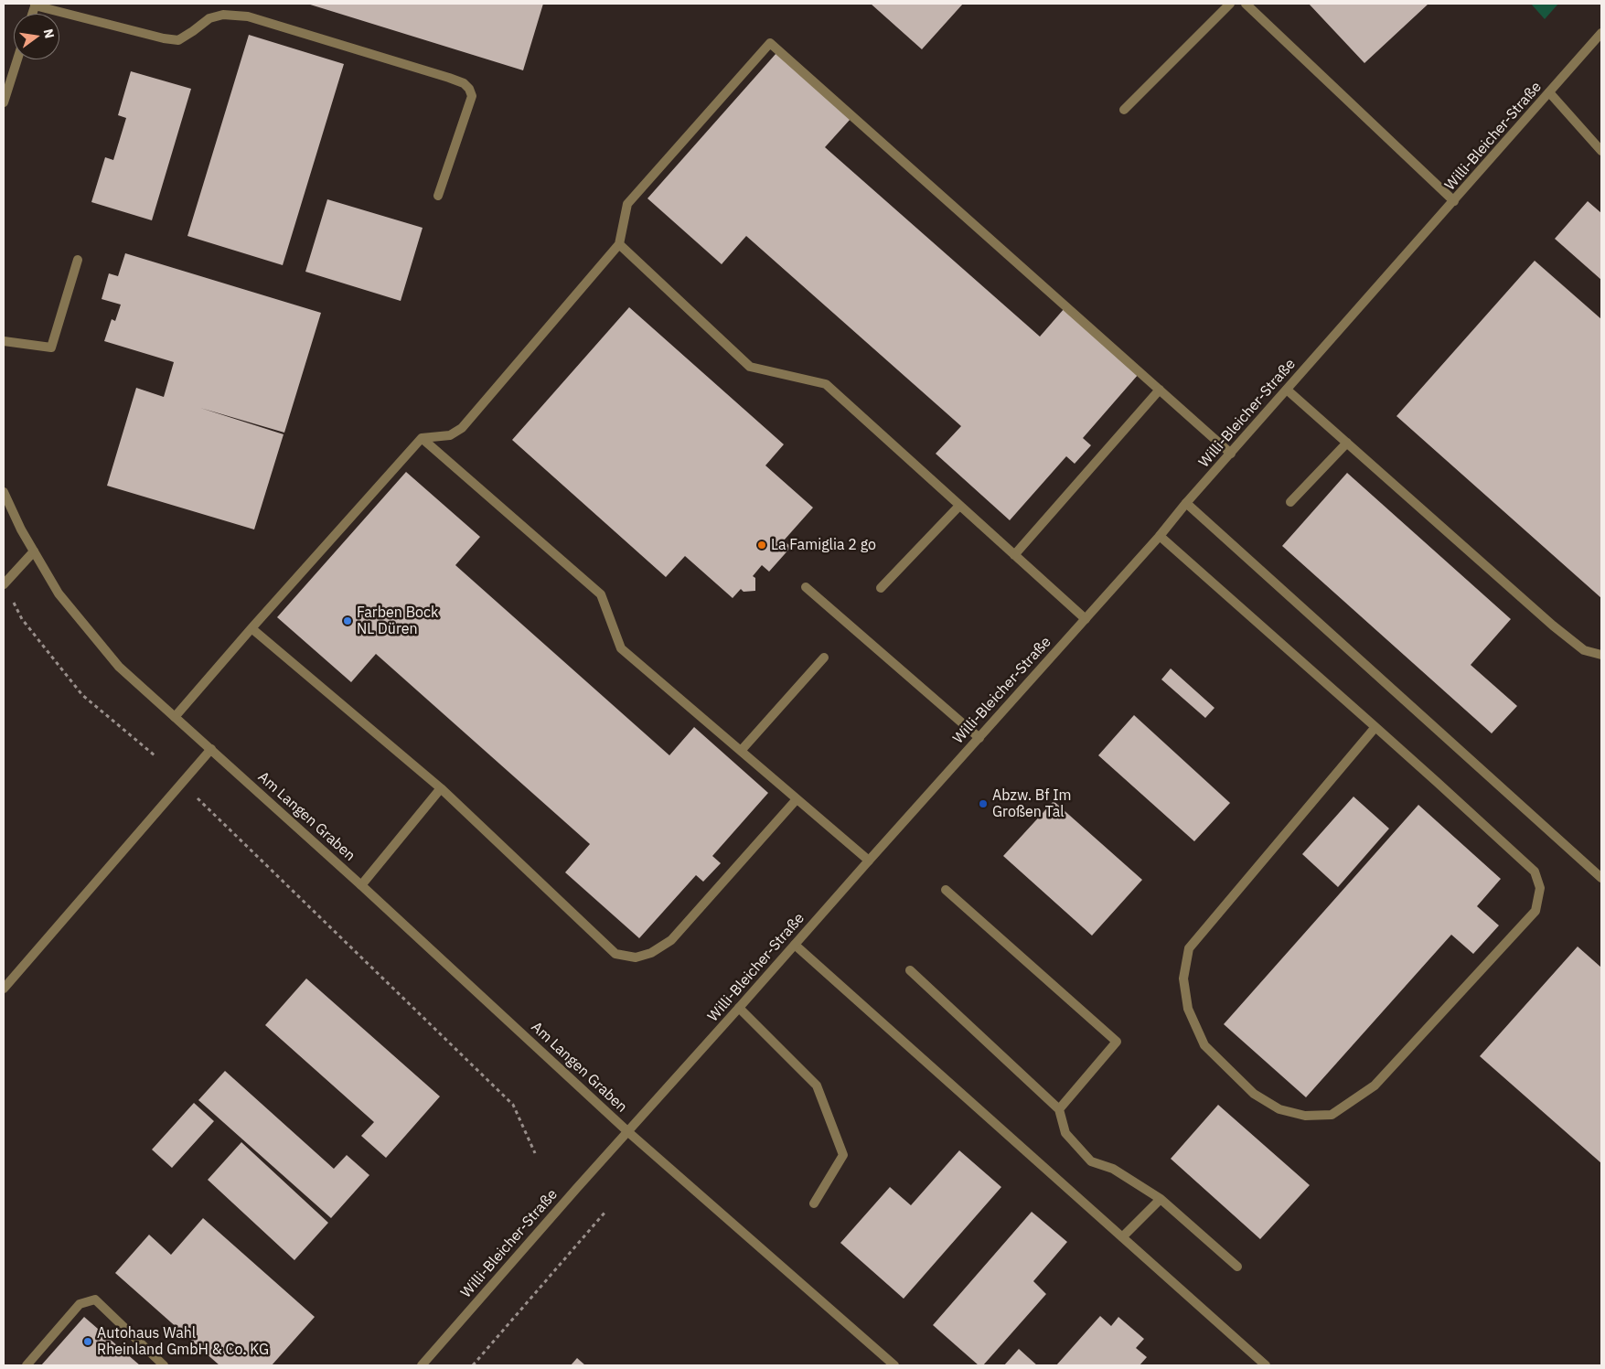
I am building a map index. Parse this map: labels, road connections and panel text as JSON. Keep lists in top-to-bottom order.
{
  "streets": {
    "street": ["Willi-Bleicher-Straße", "Am Langen Graben"]
  },
  "crossings": [
    ["Willi-Bleicher-Straße", "Am Langen Graben"]
  ],
  "places": [
    "La Famiglia 2 go",
    "Farben Bock NL Düren",
    "Abzw. Bf Im Großen Tal",
    "Autohaus Wahl Rheinland GmbH & Co. KG"
  ],
  "north": "right"
}
